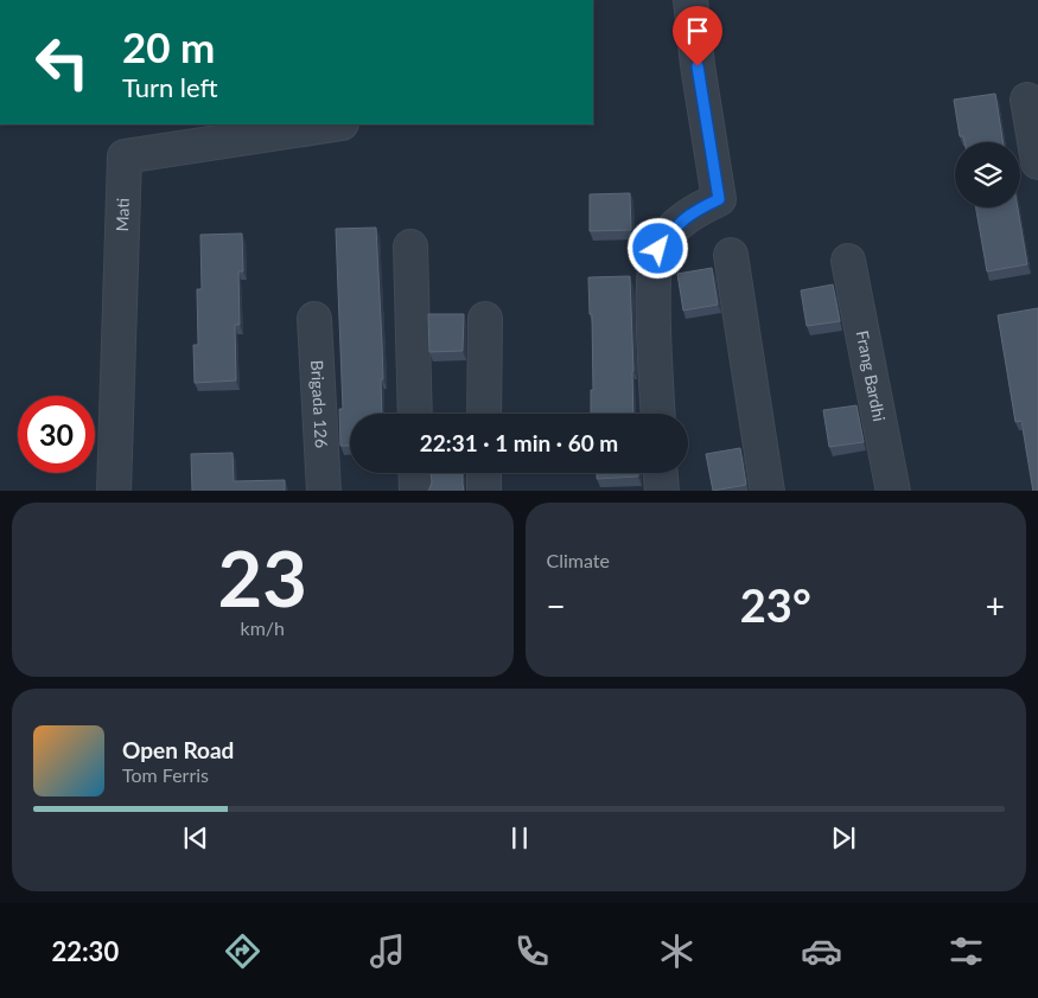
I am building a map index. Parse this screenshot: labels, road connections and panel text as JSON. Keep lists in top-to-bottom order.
{
  "streets": {
    "street": ["Mati", "Frang Bardhi", "Brigada 126"]
  },
  "page": {
    "turn": ["20 m", "Turn left"],
    "limit": "30",
    "trip": "22:31 · 1 min · 60 m",
    "tile": [
      ["23", "km/h"],
      "Climate"
    ],
    "heat": ["−", "23°", "+"],
    "song": ["Open Road", "Tom Ferris"],
    "tabs": "22:30"
  }
}
